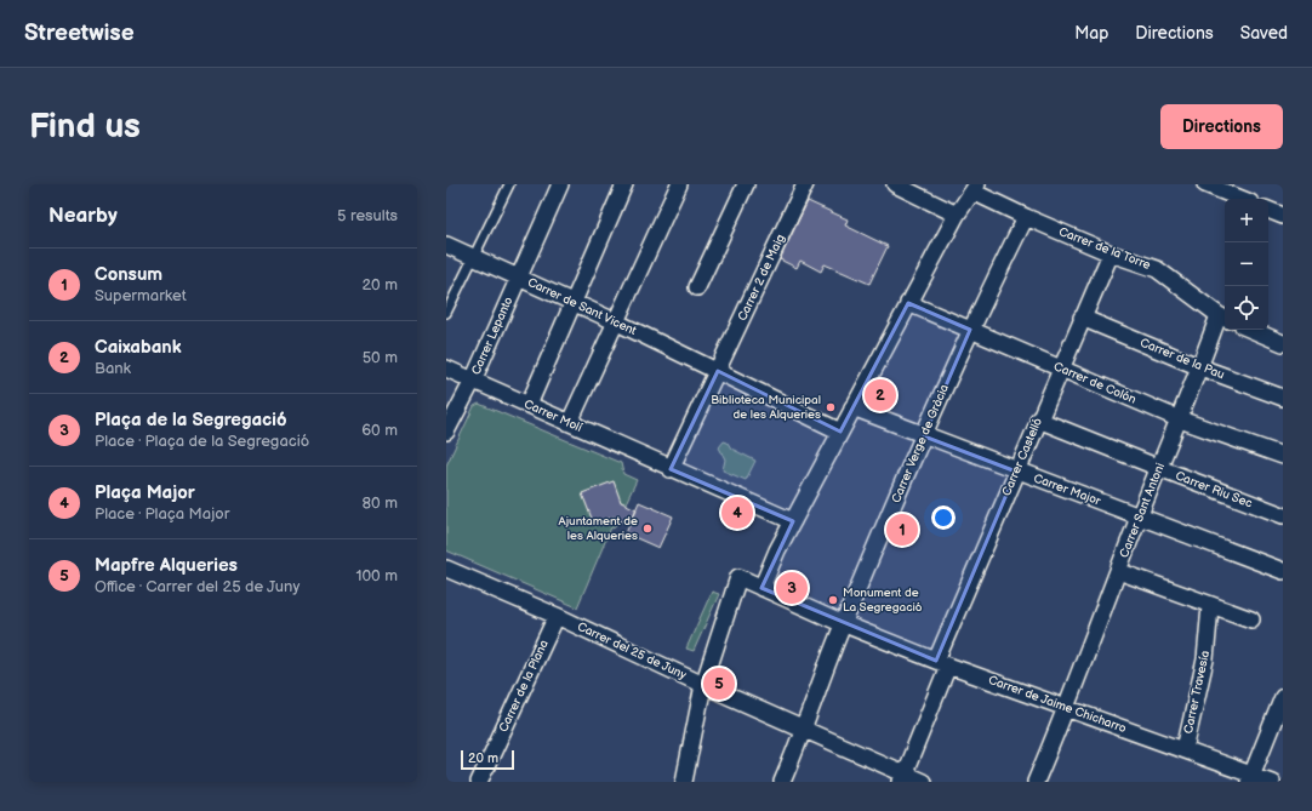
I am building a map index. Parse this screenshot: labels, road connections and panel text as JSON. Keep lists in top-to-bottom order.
{
  "streets": {
    "street": [
      "Carrer de la Torre",
      "Carrer 2 de Maig",
      "Carrer de Sant Vicent",
      "Carrer Lepanto",
      "Carrer de la Pau",
      "Carrer de Colón",
      "Carrer Molí",
      "Carrer Verge de Gràcia",
      "Carrer Castelló",
      "Carrer Major",
      "Carrer Riu Sec",
      "Carrer Sant Antoni",
      "Carrer del 25 de Juny",
      "Carrer de la Plana",
      "Carrer Travesía",
      "Carrer de Jaime Chicharro"
    ]
  },
  "crossings": [
    ["Carrer de la Torre", "Carrer Verge de Gràcia"],
    ["Carrer de la Torre", "Carrer Castelló"],
    ["Carrer de la Torre", "Carrer Sant Antoni"],
    ["Carrer 2 de Maig", "Carrer de Sant Vicent"],
    ["Carrer 2 de Maig", "Carrer Molí"],
    ["Carrer de Sant Vicent", "Carrer Lepanto"],
    ["Carrer Lepanto", "Carrer Molí"],
    ["Carrer de la Pau", "Carrer Castelló"],
    ["Carrer de la Pau", "Carrer Sant Antoni"],
    ["Carrer de Colón", "Carrer Verge de Gràcia"],
    ["Carrer de Colón", "Carrer Castelló"],
    ["Carrer de Colón", "Carrer Sant Antoni"],
    ["Carrer Verge de Gràcia", "Carrer Major"],
    ["Carrer Verge de Gràcia", "Carrer del 25 de Juny"],
    ["Carrer Verge de Gràcia", "Carrer de Jaime Chicharro"],
    ["Carrer Castelló", "Carrer Major"],
    ["Carrer Castelló", "Carrer Riu Sec"],
    ["Carrer Castelló", "Carrer del 25 de Juny"],
    ["Carrer Castelló", "Carrer de Jaime Chicharro"],
    ["Carrer Major", "Carrer Sant Antoni"],
    ["Carrer Riu Sec", "Carrer Sant Antoni"],
    ["Carrer Sant Antoni", "Carrer de Jaime Chicharro"],
    ["Carrer del 25 de Juny", "Carrer de la Plana"],
    ["Carrer del 25 de Juny", "Carrer de Jaime Chicharro"],
    ["Carrer Travesía", "Carrer de Jaime Chicharro"]
  ],
  "places": ["Biblioteca Municipal de les Alqueries", "Ajuntament de les Alqueries", "Monument de La Segregació"],
  "scale_bar": "20 m",
  "page": {
    "header": "Streetwise",
    "nav": ["Map", "Directions", "Saved"],
    "buttons": "Directions",
    "title": "Find us",
    "heading": ["Nearby", "5 results"],
    "map_buttons": ["+", "−"],
    "list": [
      {
        "mark": "1",
        "name": "Consum",
        "note": "Supermarket",
        "value": "20 m"
      },
      {
        "mark": "2",
        "name": "Caixabank",
        "note": "Bank",
        "value": "50 m"
      },
      {
        "mark": "3",
        "name": "Plaça de la Segregació",
        "note": "Place · Plaça de la Segregació",
        "value": "60 m"
      },
      {
        "mark": "4",
        "name": "Plaça Major",
        "note": "Place · Plaça Major",
        "value": "80 m"
      },
      {
        "mark": "5",
        "name": "Mapfre Alqueries",
        "note": "Office · Carrer del 25 de Juny",
        "value": "100 m"
      }
    ],
    "pins": [
      "2",
      "4",
      "1",
      "3",
      "5"
    ],
    "scale": "20 m"
  }
}
